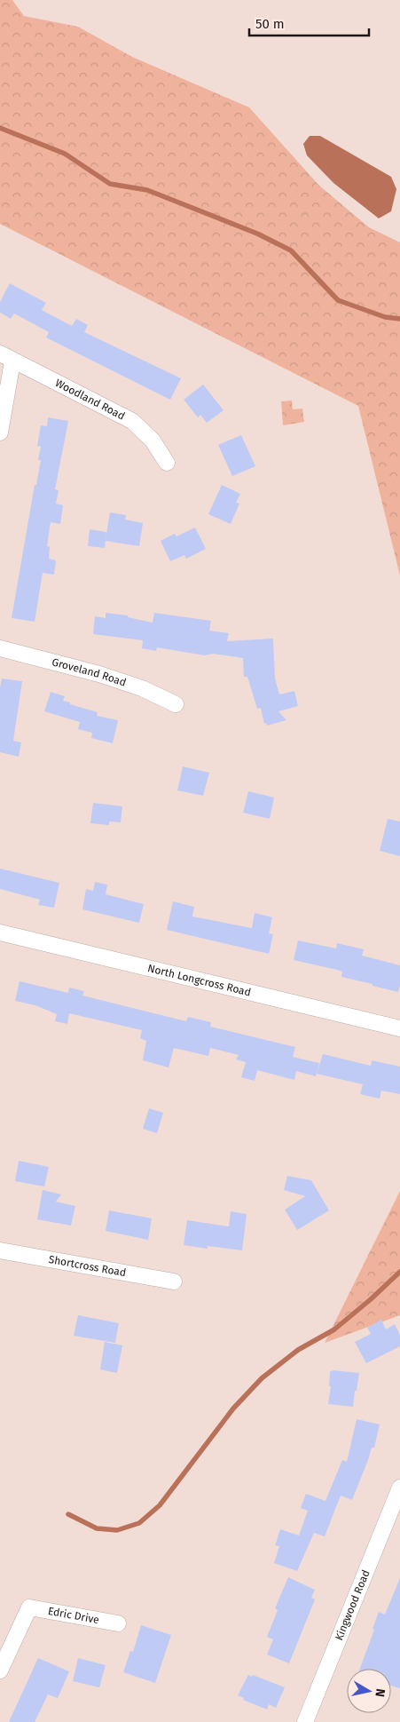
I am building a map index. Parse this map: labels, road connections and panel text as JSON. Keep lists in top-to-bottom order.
{
  "streets": {
    "street": [
      "Woodland Road",
      "Groveland Road",
      "North Longcross Road",
      "Shortcross Road",
      "Kingwood Road",
      "Edric Drive"
    ]
  },
  "scale_bar": "50 m",
  "north": "right"
}
